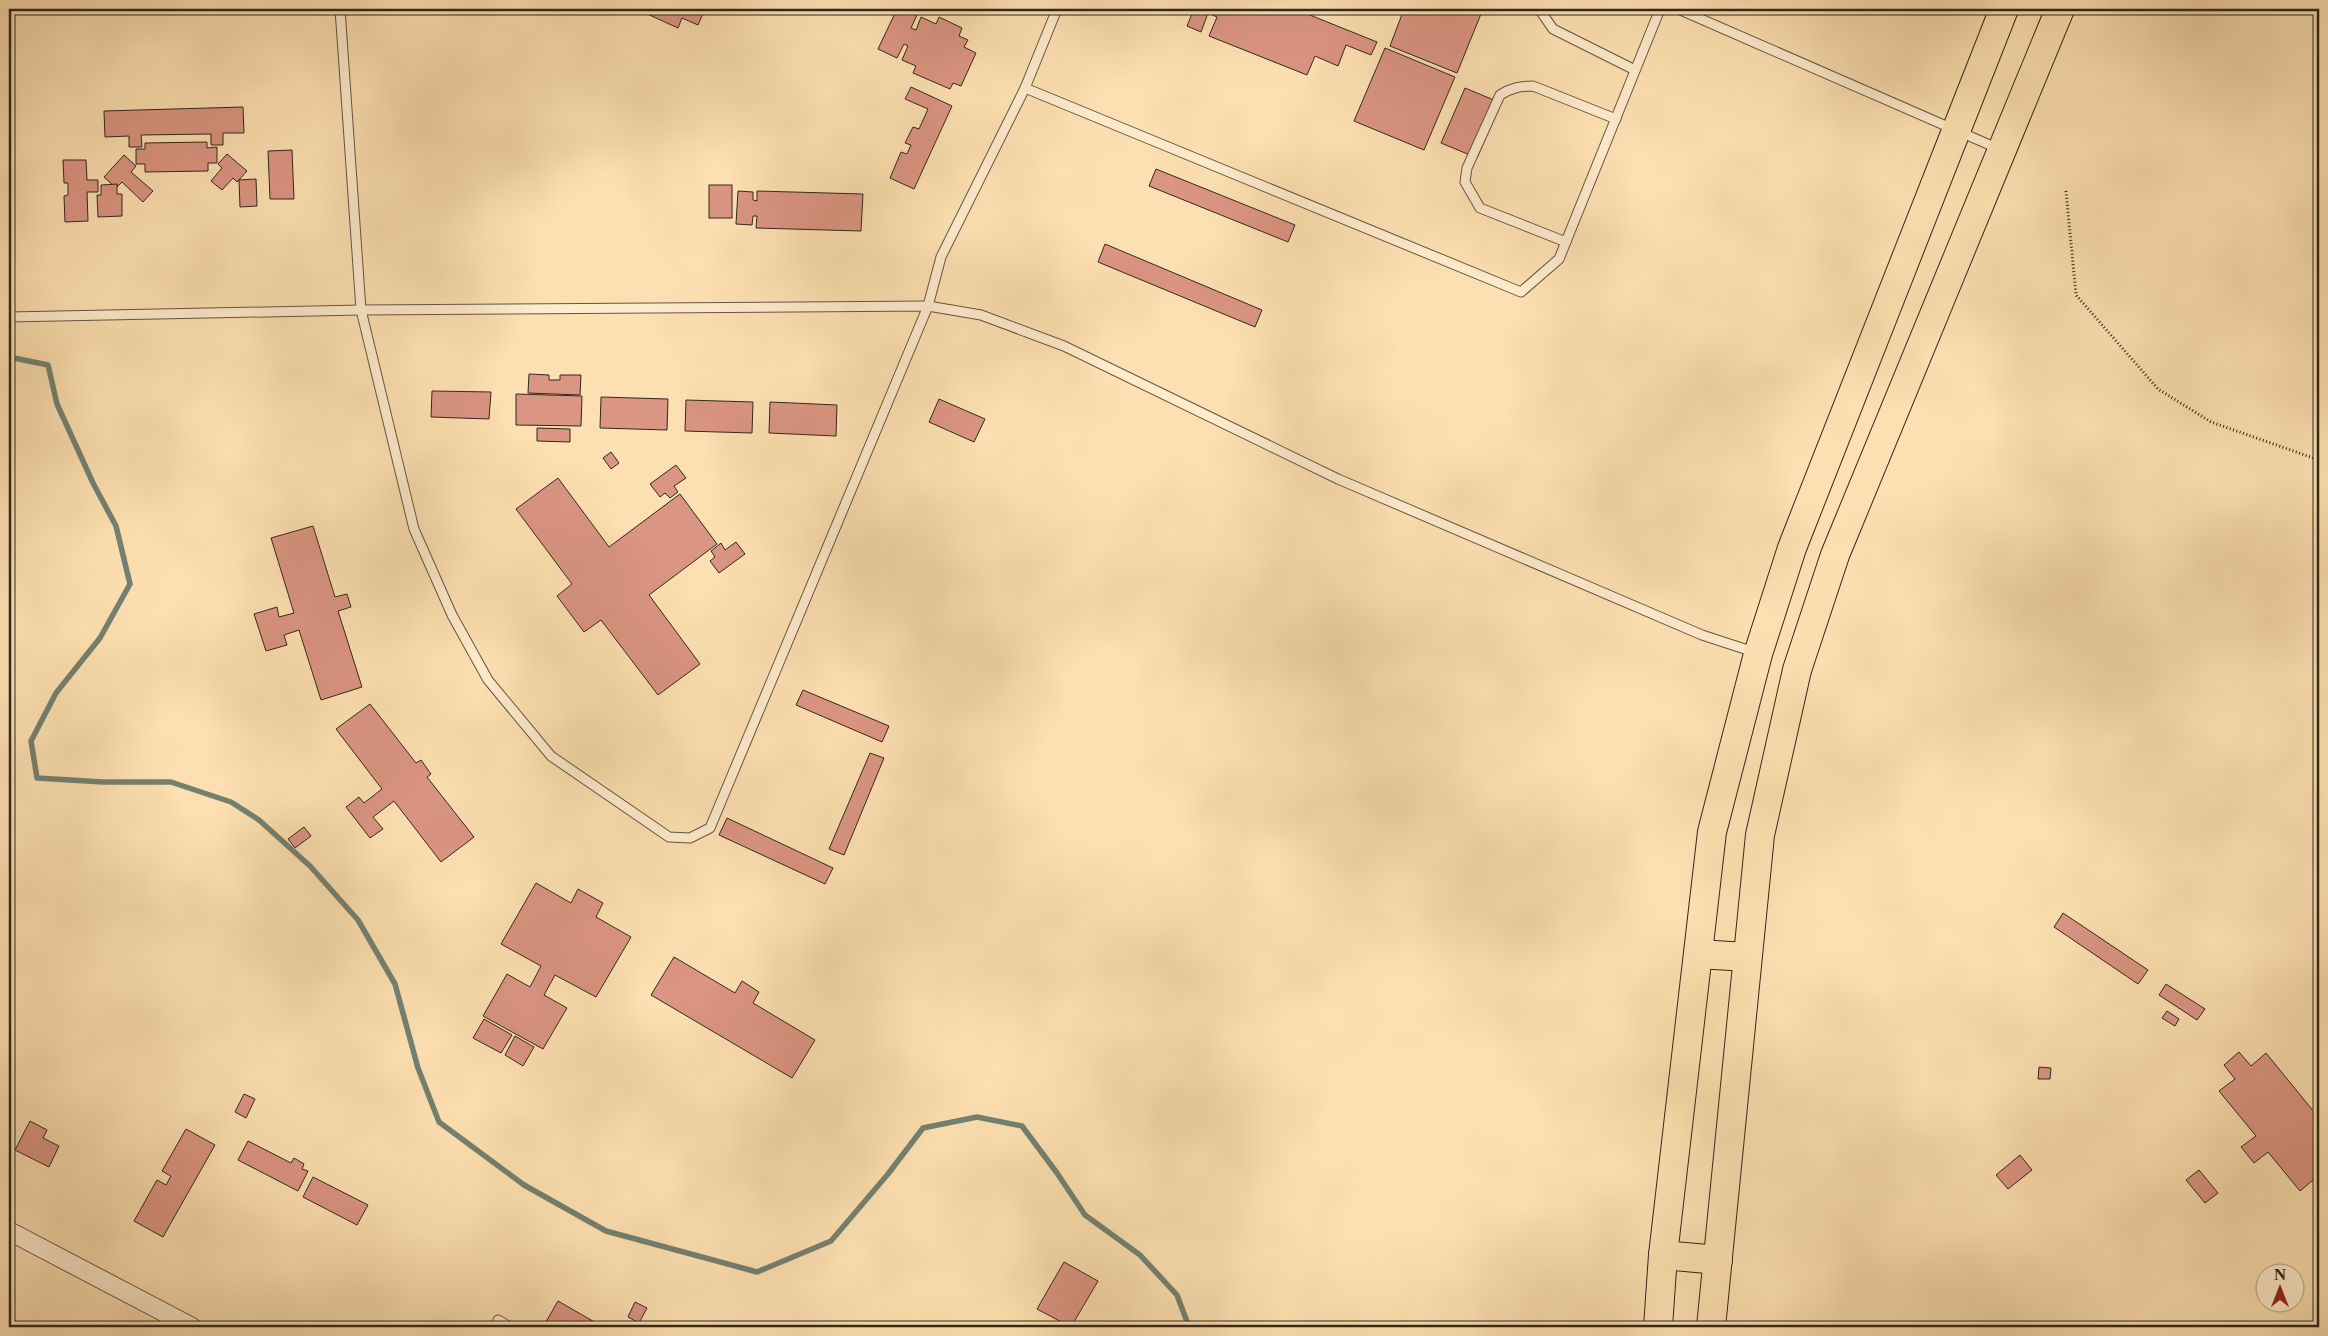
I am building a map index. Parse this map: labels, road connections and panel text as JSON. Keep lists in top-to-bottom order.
{
  "north": "top"
}
